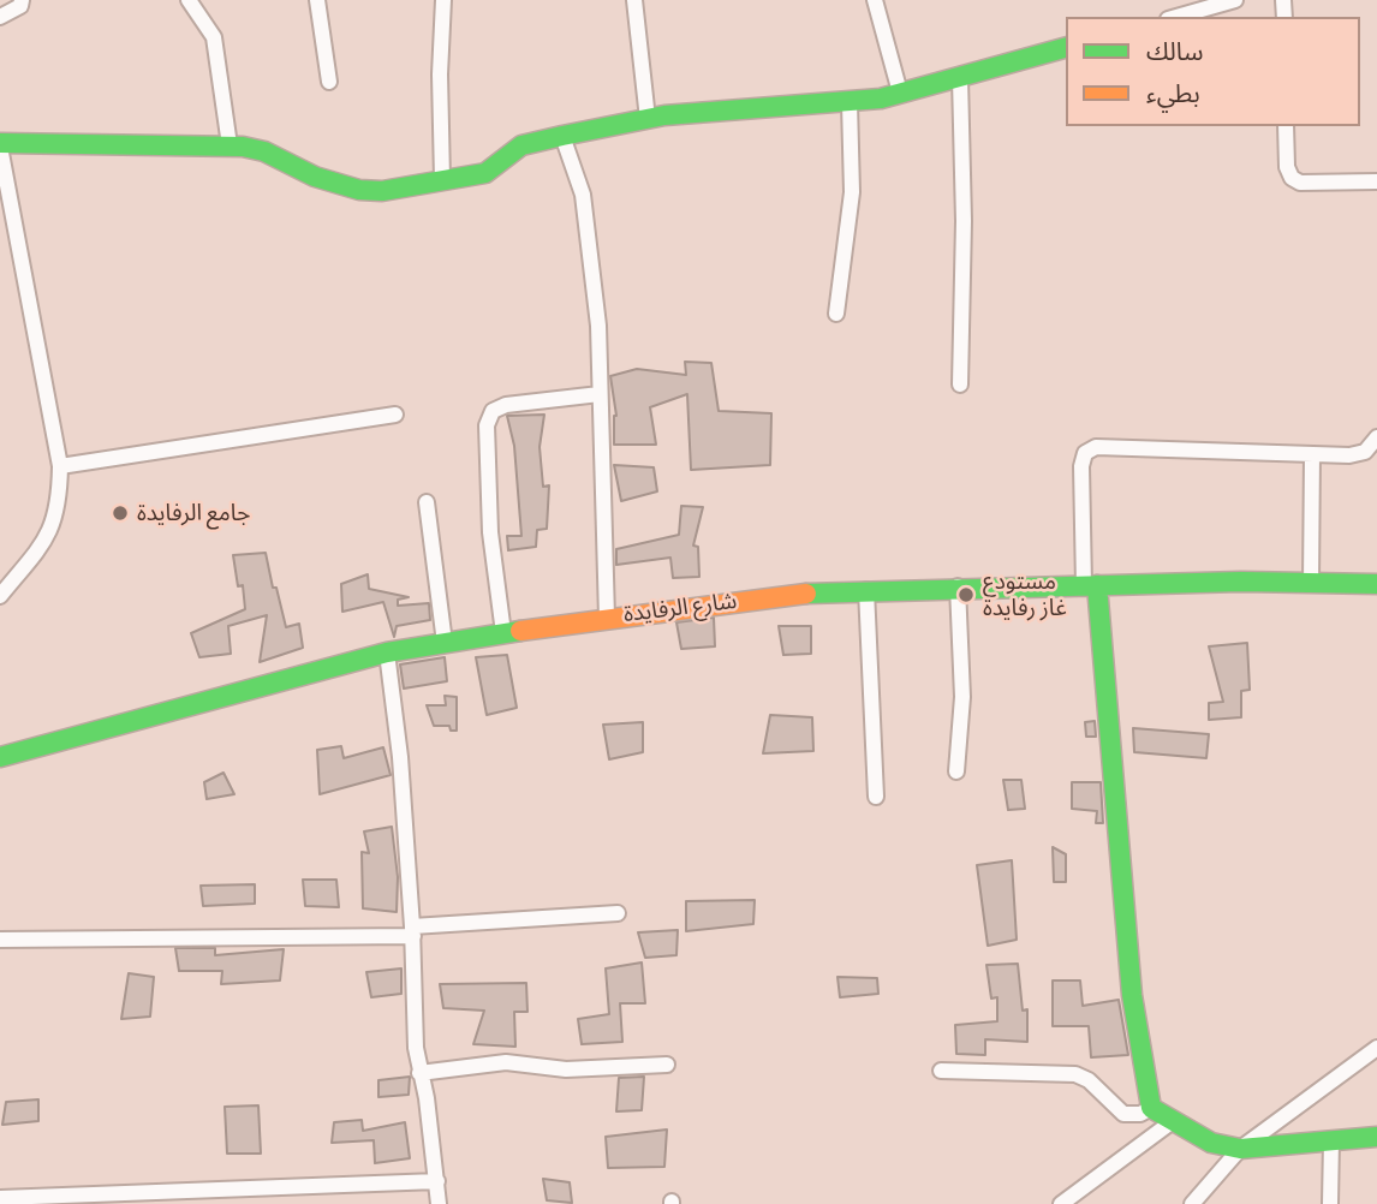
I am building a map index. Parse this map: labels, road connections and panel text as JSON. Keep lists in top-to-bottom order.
{
  "streets": {
    "street": ["شارع الرفايدة"]
  },
  "places": ["جامع الرفايدة", "مستودع غاز رفايدة"],
  "legend": ["سالك", "بطيء"]
}
